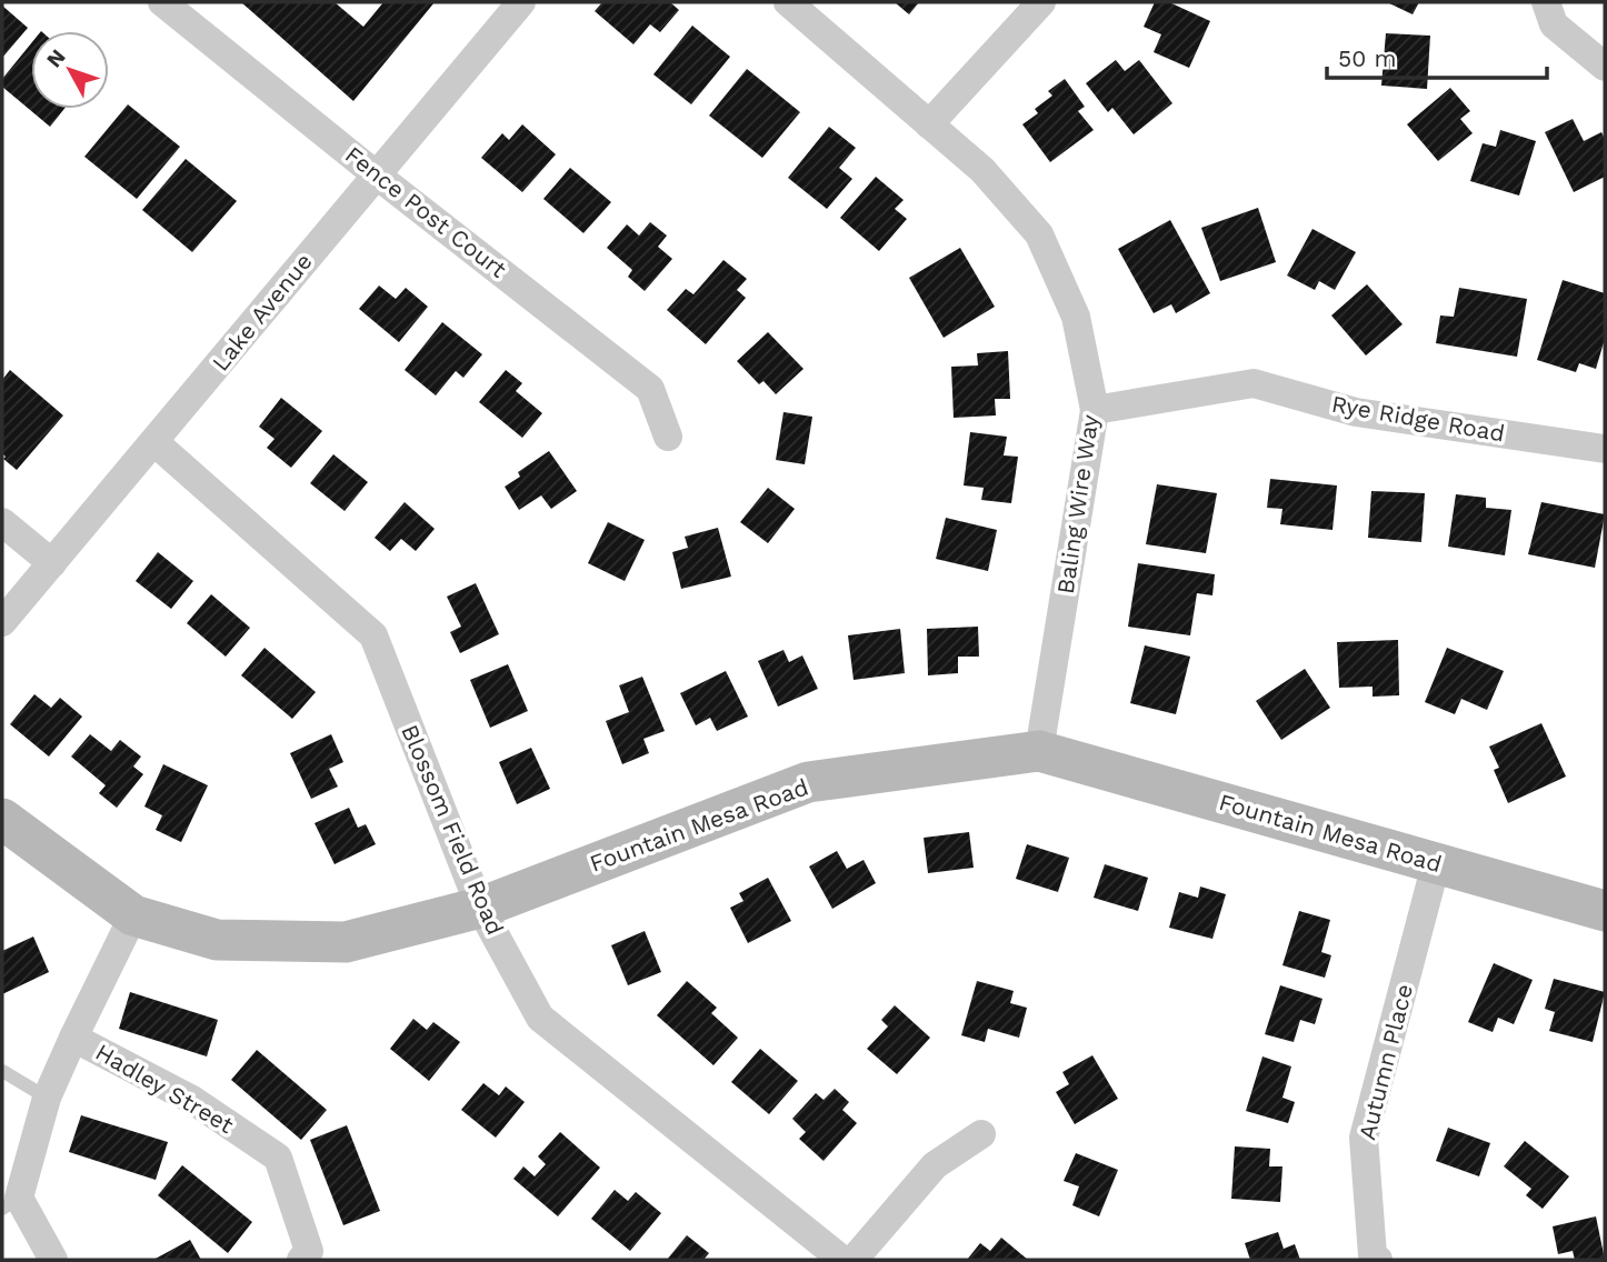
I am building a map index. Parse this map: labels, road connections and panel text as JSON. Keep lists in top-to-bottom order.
{
  "streets": {
    "main road": ["Fountain Mesa Road"],
    "street": [
      "Fence Post Court",
      "Lake Avenue",
      "Rye Ridge Road",
      "Baling Wire Way",
      "Blossom Field Road",
      "Autumn Place",
      "Hadley Street"
    ]
  },
  "crossings": [
    ["Fence Post Court", "Lake Avenue"],
    ["Lake Avenue", "Blossom Field Road"],
    ["Rye Ridge Road", "Baling Wire Way"],
    ["Baling Wire Way", "Fountain Mesa Road"],
    ["Fountain Mesa Road", "Blossom Field Road"],
    ["Fountain Mesa Road", "Autumn Place"],
    ["Fountain Mesa Road", "Hadley Street"]
  ],
  "scale_bar": "50 m",
  "north": "top left"
}
